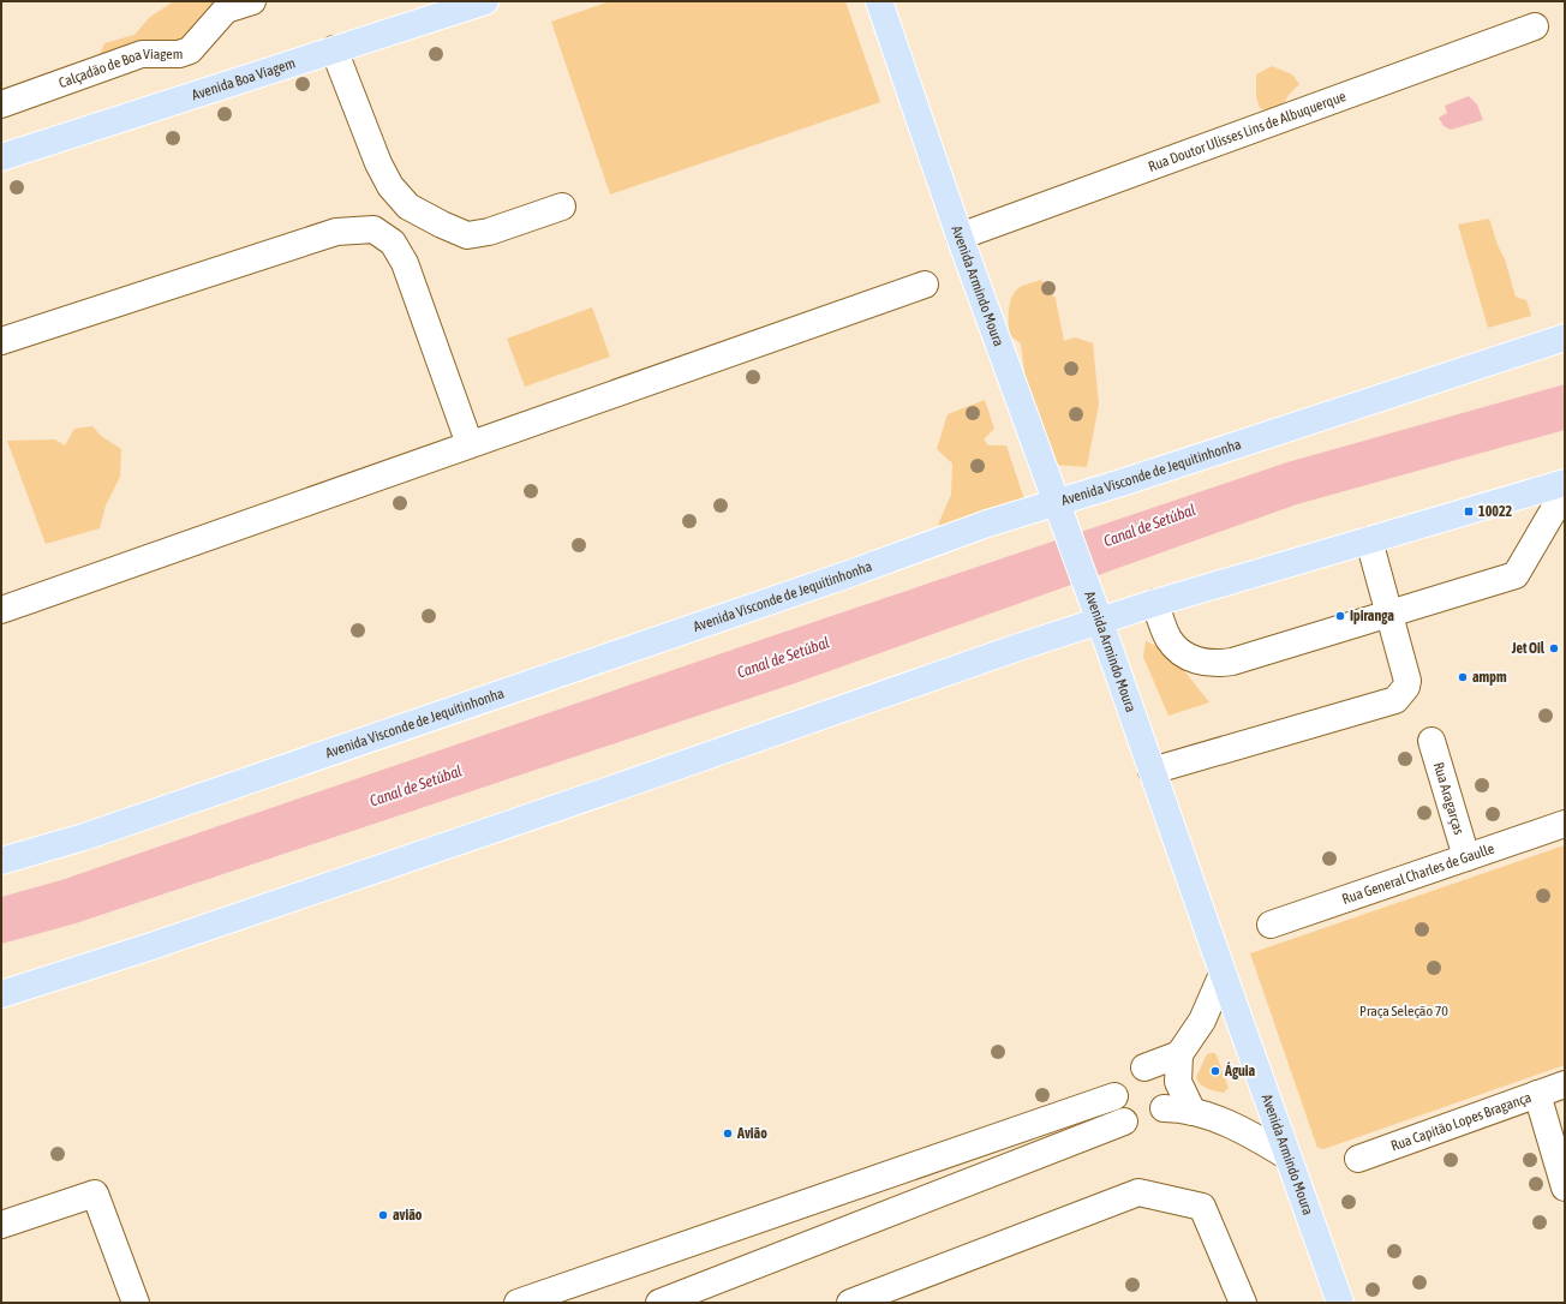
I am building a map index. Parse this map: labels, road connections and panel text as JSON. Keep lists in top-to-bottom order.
{
  "streets": {
    "main road": ["Avenida Boa Viagem", "Avenida Armindo Moura", "Avenida Visconde de Jequitinhonha"],
    "street": [
      "Calçadão de Boa Viagem",
      "Rua Doutor Ulisses Lins de Albuquerque",
      "Rua Aragarças",
      "Rua General Charles de Gaulle",
      "Rua Capitão Lopes Bragança"
    ]
  },
  "crossings": [
    ["Rua Doutor Ulisses Lins de Albuquerque", "Avenida Armindo Moura"],
    ["Avenida Armindo Moura", "Avenida Visconde de Jequitinhonha"],
    ["Rua Aragarças", "Rua General Charles de Gaulle"]
  ],
  "water": ["Canal de Setúbal"],
  "parks": ["Praça Seleção 70"],
  "places": {
    "transit": ["10022"],
    "other": [
      "Ipiranga",
      "Jet Oil",
      "ampm",
      "Águia",
      "Avião",
      "avião"
    ]
  }
}
